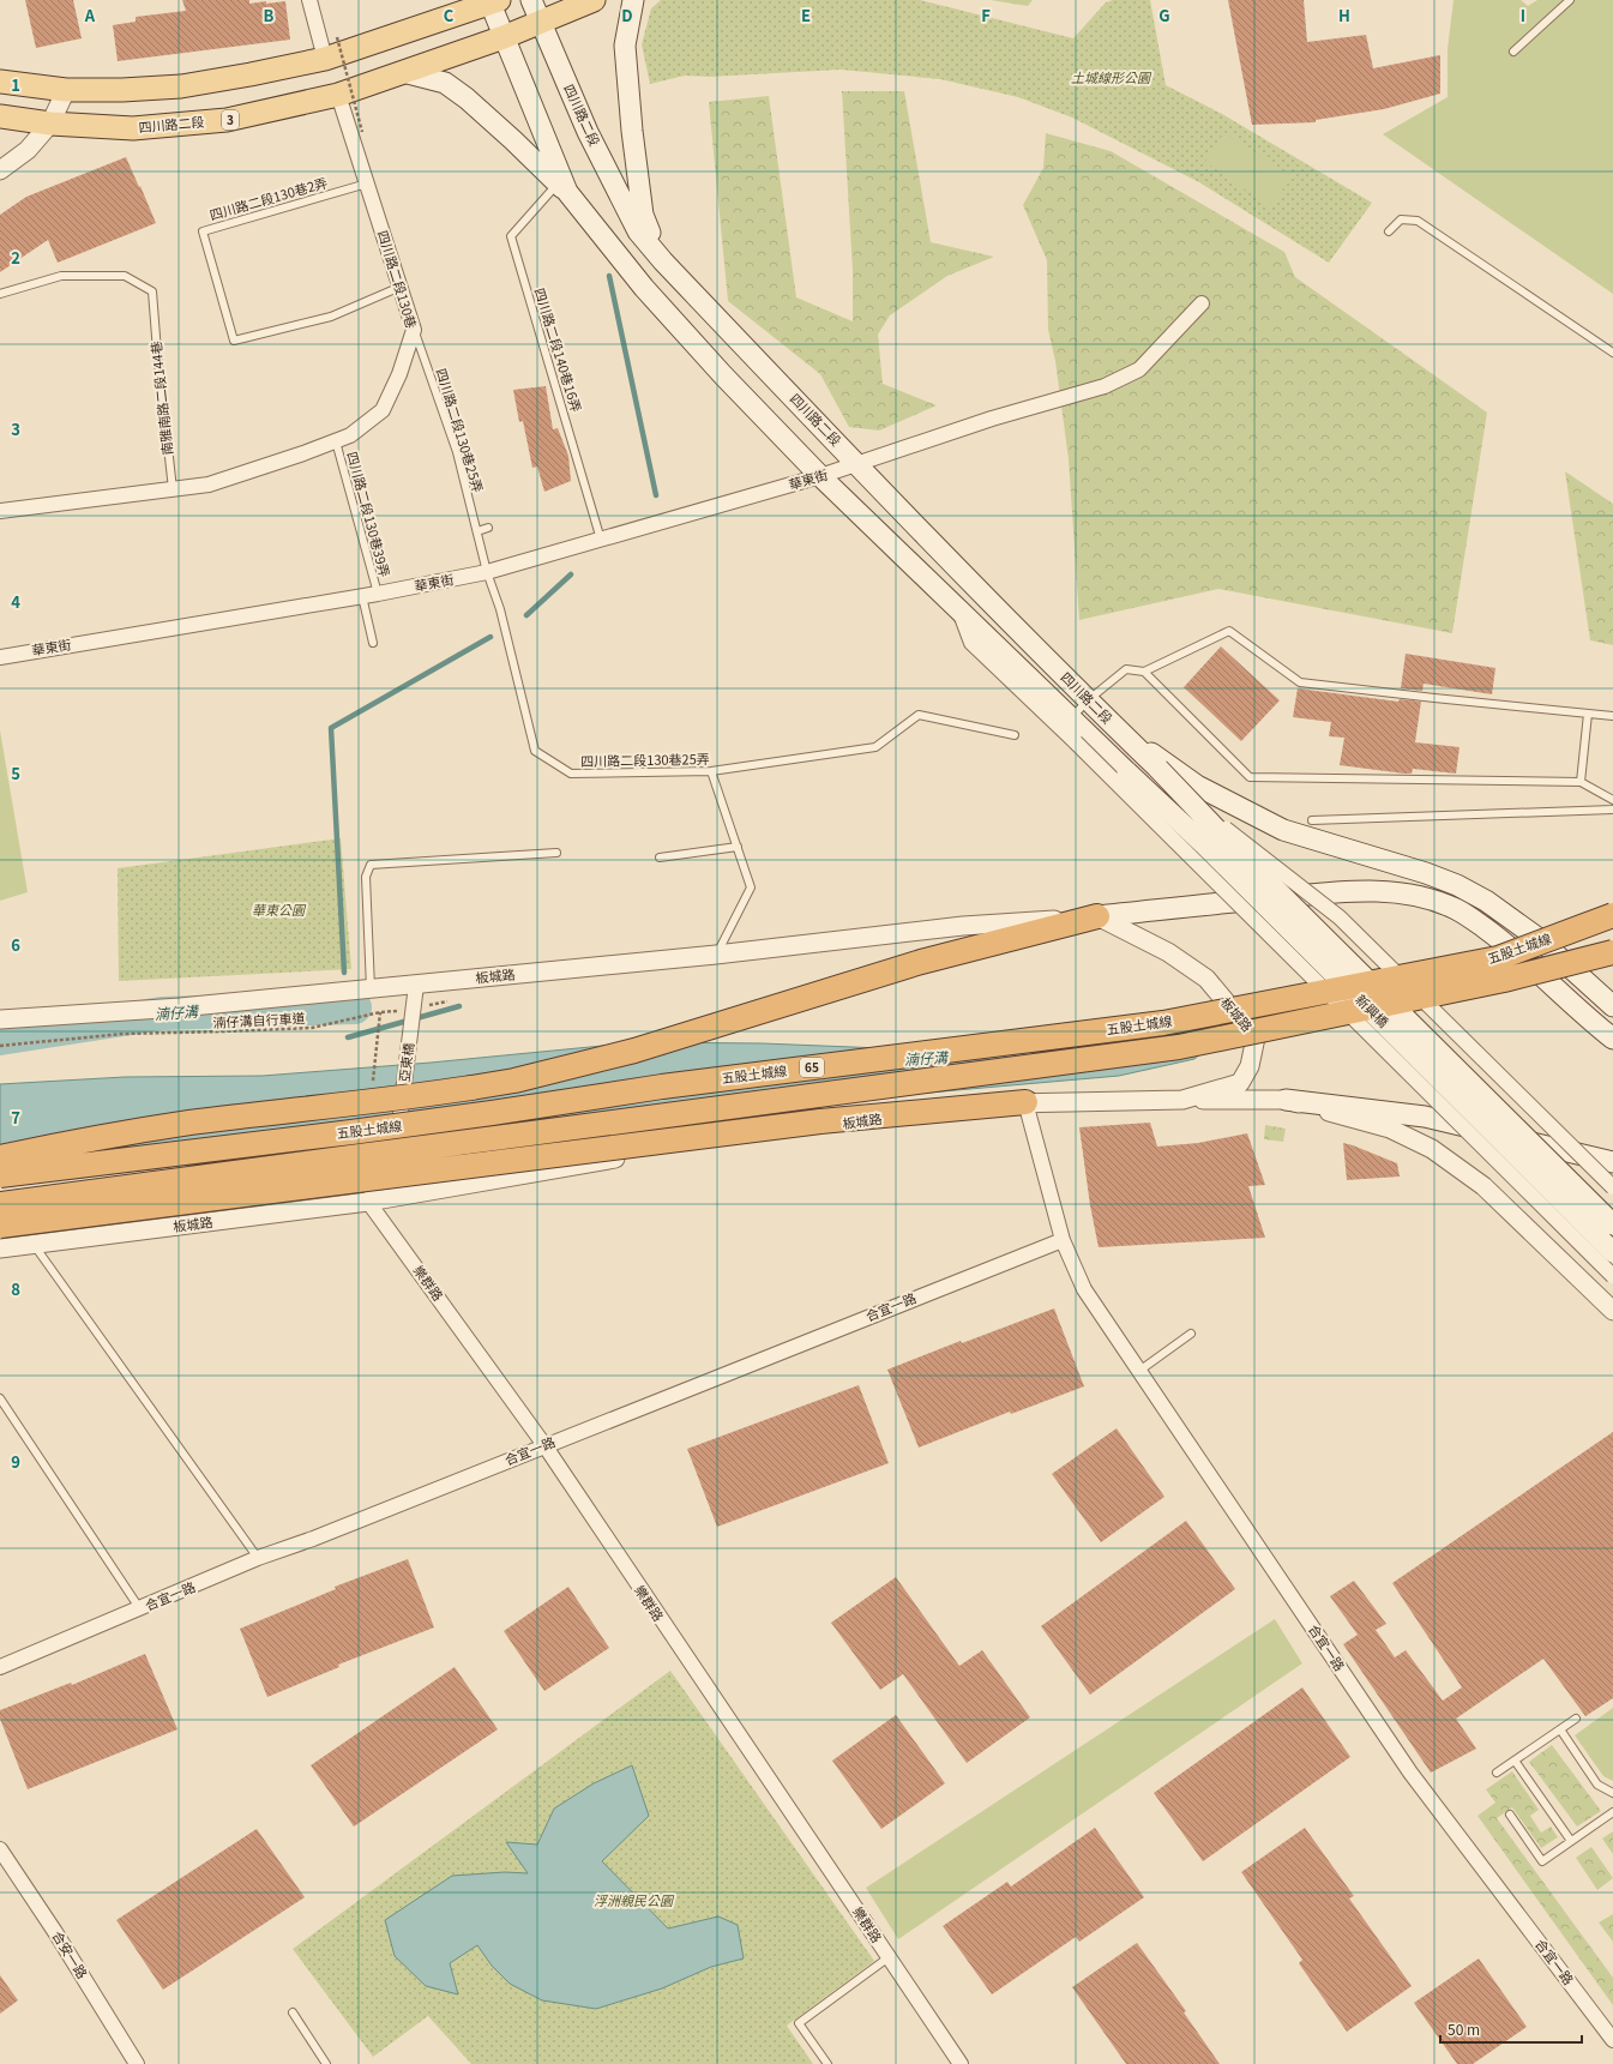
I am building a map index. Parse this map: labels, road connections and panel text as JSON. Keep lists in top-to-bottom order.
{
  "streets": {
    "highway": ["五股土城線", "65"],
    "main road": ["四川路二段", "3", "新興橋"],
    "street": [
      "四川路二段130巷",
      "華東街",
      "板城路",
      "亞東橋",
      "樂群路",
      "合宜一路",
      "合安一路"
    ],
    "lane": [
      "四川路二段130巷2弄",
      "四川路二段140巷16弄",
      "南雅南路二段144巷",
      "四川路二段130巷25弄",
      "四川路二段130巷39弄"
    ],
    "path": ["湳仔溝自行車道"]
  },
  "crossings": [
    ["四川路二段", "3"],
    ["四川路二段", "四川路二段130巷"],
    ["四川路二段", "四川路二段140巷16弄"],
    ["四川路二段", "華東街"],
    ["四川路二段", "新興橋"],
    ["四川路二段130巷2弄", "四川路二段130巷"],
    ["四川路二段130巷", "南雅南路二段144巷"],
    ["四川路二段130巷", "四川路二段130巷25弄"],
    ["四川路二段130巷", "四川路二段130巷39弄"],
    ["四川路二段140巷16弄", "華東街"],
    ["四川路二段130巷25弄", "華東街"],
    ["華東街", "四川路二段130巷39弄"],
    ["板城路", "亞東橋"],
    ["板城路", "樂群路"],
    ["板城路", "合宜一路"],
    ["湳仔溝自行車道", "亞東橋"],
    ["亞東橋", "樂群路"],
    ["樂群路", "合宜一路"]
  ],
  "water": ["湳仔溝"],
  "parks": ["土城線形公園", "華東公園", "浮洲親民公園"],
  "scale_bar": "50 m",
  "grid": {
    "columns": [
      "A",
      "B",
      "C",
      "D",
      "E",
      "F",
      "G",
      "H",
      "I"
    ],
    "rows": [
      "1",
      "2",
      "3",
      "4",
      "5",
      "6",
      "7",
      "8",
      "9"
    ]
  }
}
